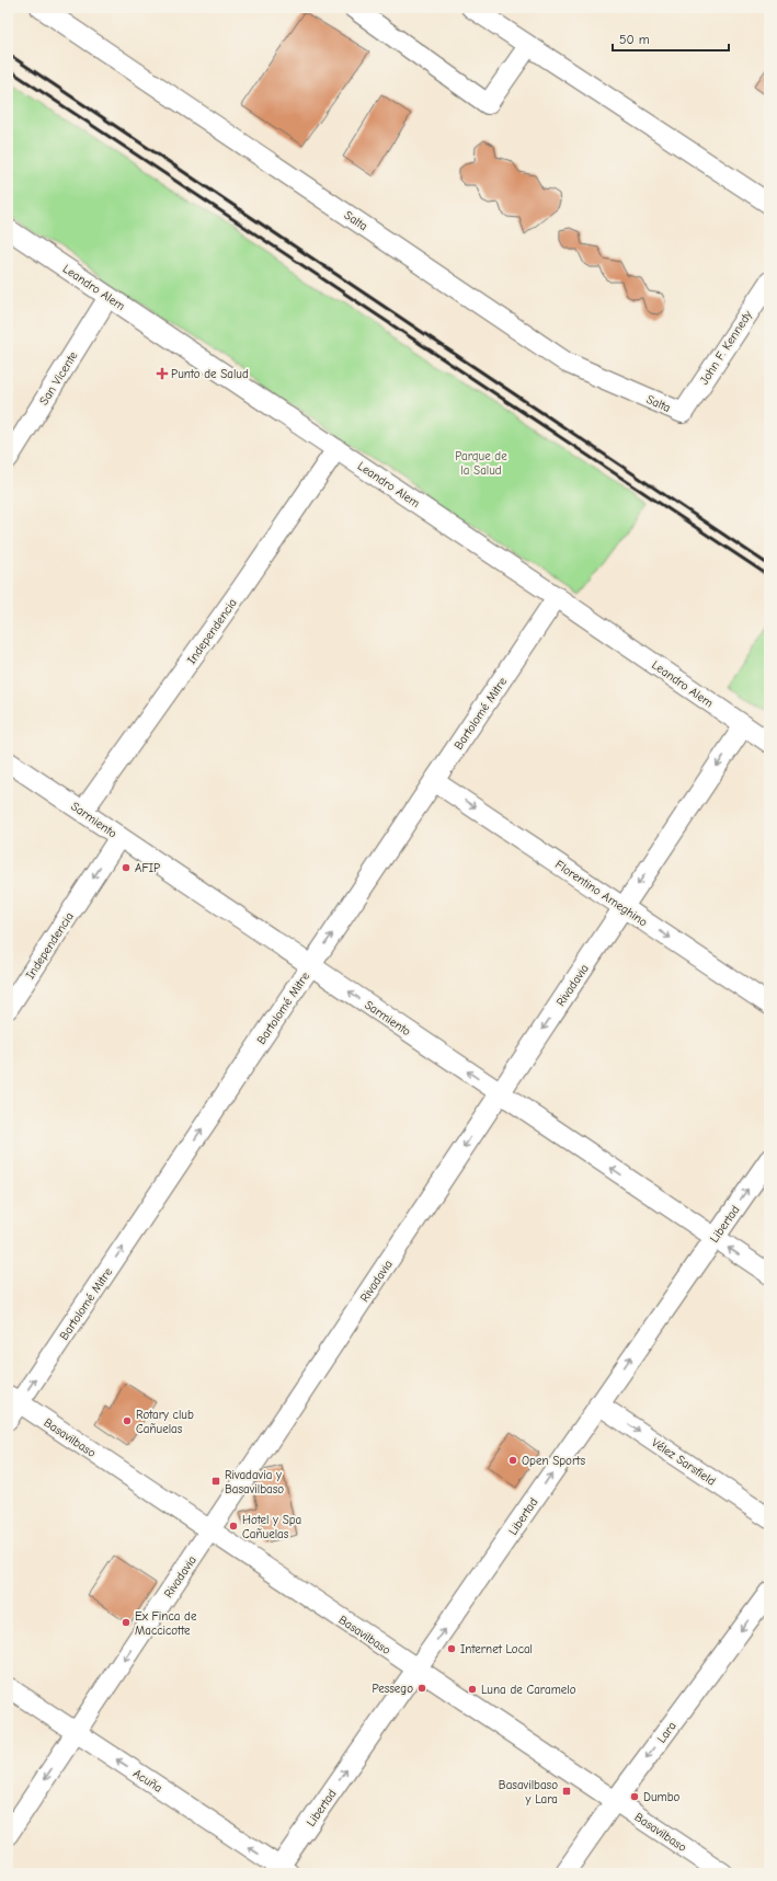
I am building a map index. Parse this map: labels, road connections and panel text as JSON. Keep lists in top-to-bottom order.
{
  "streets": {
    "street": [
      "Salta",
      "Leandro Alem",
      "John F. Kennedy",
      "San Vicente",
      "Independencia",
      "Bartolomé Mitre",
      "Sarmiento",
      "Florentino Ameghino",
      "Rivadavia",
      "Libertad",
      "Basavilbaso",
      "Vélez Sarsfield",
      "Lara",
      "Acuña"
    ]
  },
  "crossings": [
    ["Salta", "John F. Kennedy"],
    ["Leandro Alem", "San Vicente"],
    ["Leandro Alem", "Independencia"],
    ["Leandro Alem", "Bartolomé Mitre"],
    ["Leandro Alem", "Rivadavia"],
    ["Independencia", "Sarmiento"],
    ["Bartolomé Mitre", "Sarmiento"],
    ["Bartolomé Mitre", "Florentino Ameghino"],
    ["Bartolomé Mitre", "Basavilbaso"],
    ["Sarmiento", "Rivadavia"],
    ["Sarmiento", "Libertad"],
    ["Florentino Ameghino", "Rivadavia"],
    ["Rivadavia", "Basavilbaso"],
    ["Rivadavia", "Acuña"],
    ["Libertad", "Basavilbaso"],
    ["Libertad", "Vélez Sarsfield"],
    ["Libertad", "Acuña"],
    ["Basavilbaso", "Lara"]
  ],
  "one_way": [
    "Bartolomé Mitre",
    "Sarmiento",
    "Florentino Ameghino",
    "Rivadavia",
    "Libertad",
    "Vélez Sarsfield",
    "Lara",
    "Acuña"
  ],
  "parks": ["Parque de la Salud"],
  "places": {
    "health": ["Punto de Salud"],
    "other": [
      "AFIP",
      "Rotary club Cañuelas",
      "Open Sports",
      "Hotel y Spa Cañuelas",
      "Ex Finca de Maccicotte",
      "Internet Local",
      "Pessego",
      "Luna de Caramelo",
      "Dumbo"
    ],
    "transit": ["Rivadavia y Basavilbaso", "Basavilbaso y Lara"]
  },
  "scale_bar": "50 m"
}
